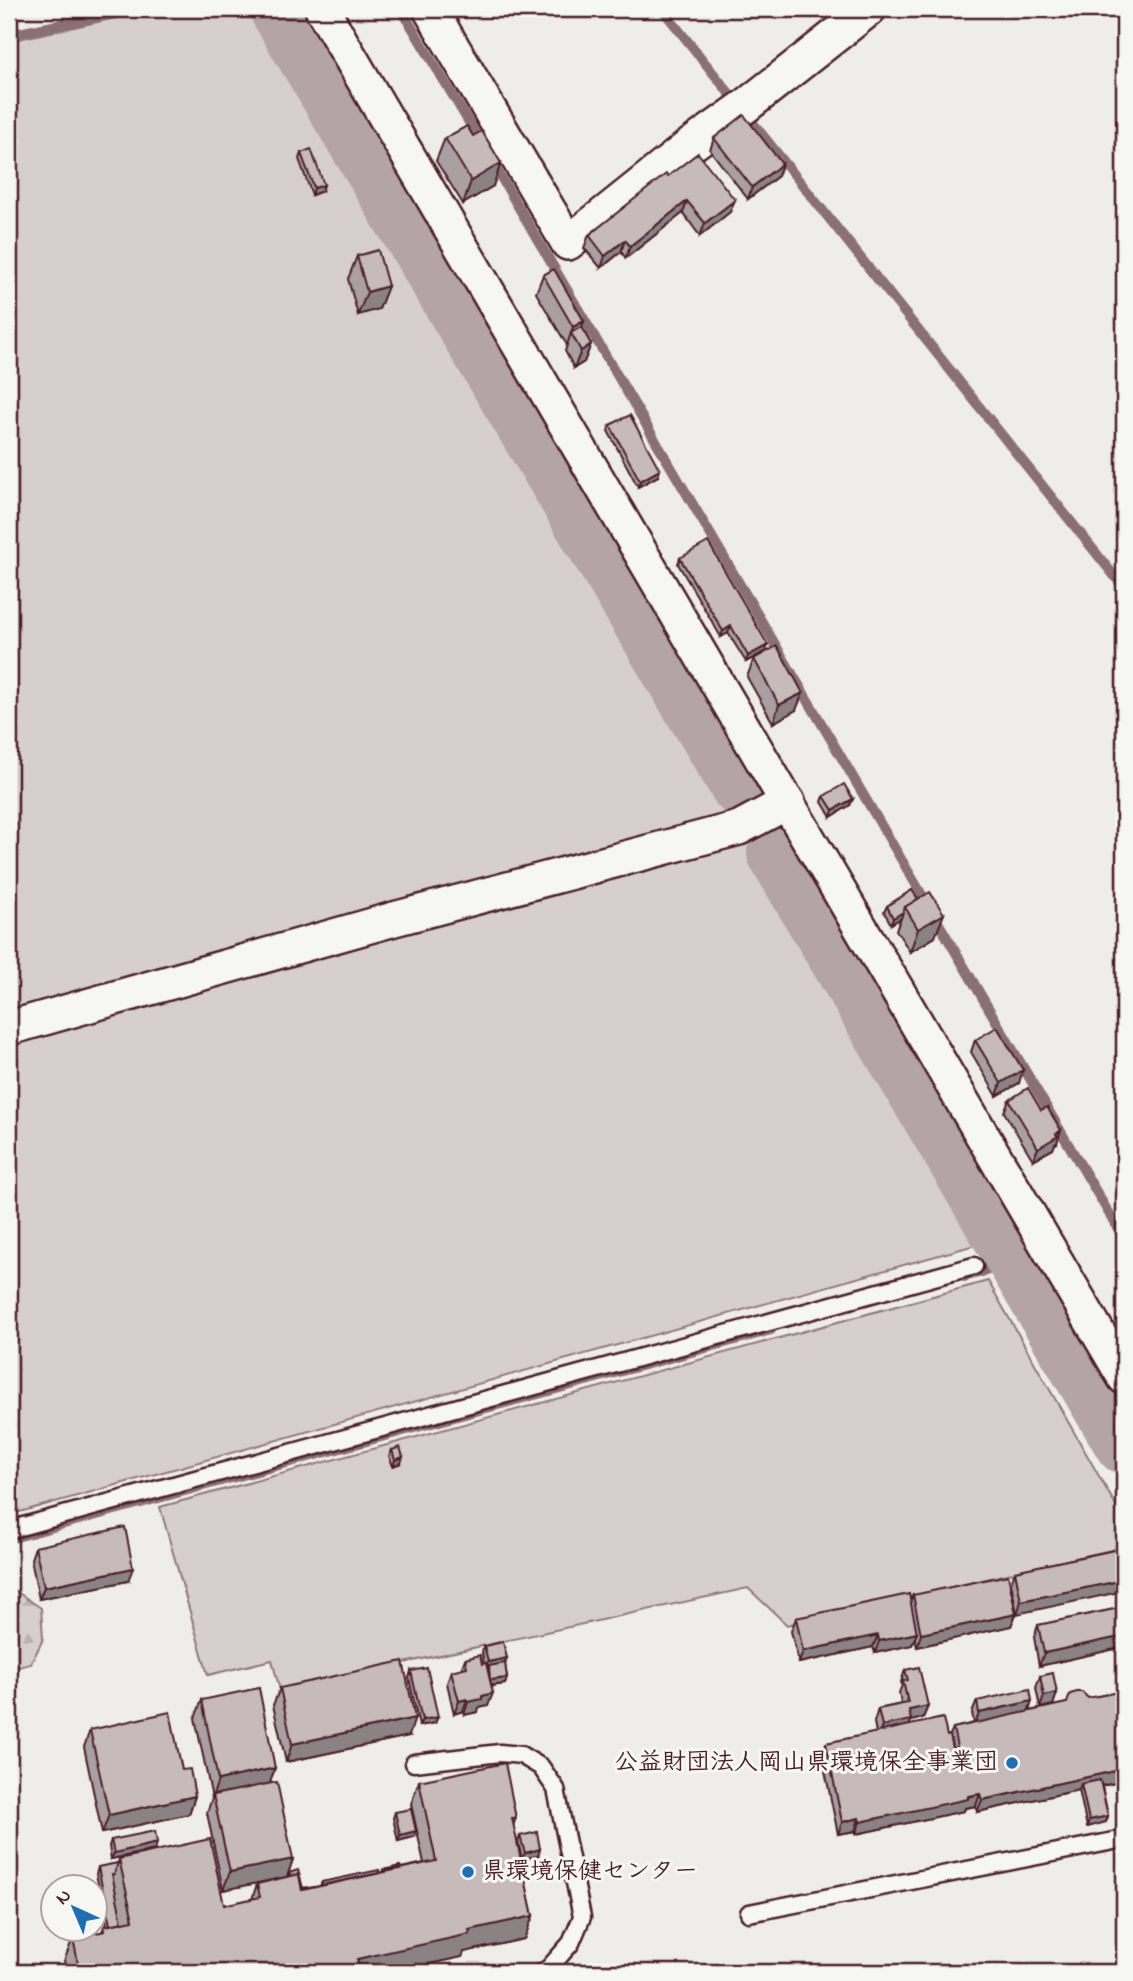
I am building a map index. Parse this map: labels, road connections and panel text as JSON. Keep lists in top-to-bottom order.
{
  "places": ["公益財団法人岡山県環境保全事業団", "県環境保健センター"],
  "north": "top left"
}
